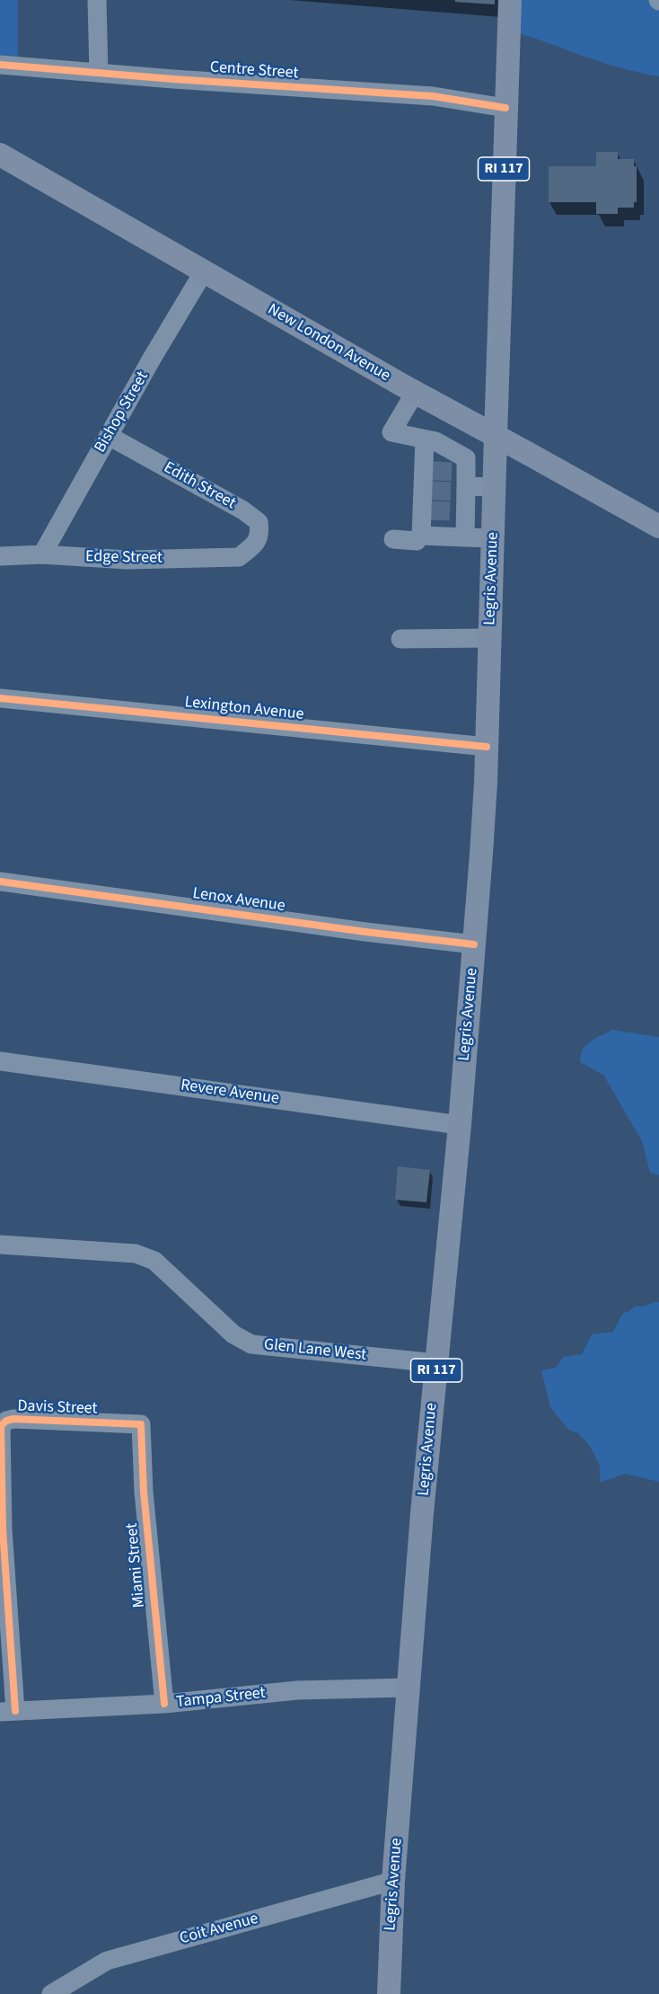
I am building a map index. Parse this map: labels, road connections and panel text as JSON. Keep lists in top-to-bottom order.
{
  "streets": {
    "main road": ["RI 117", "New London Avenue", "Legris Avenue"],
    "street": [
      "Centre Street",
      "Bishop Street",
      "Edith Street",
      "Edge Street",
      "Lexington Avenue",
      "Lenox Avenue",
      "Revere Avenue",
      "Glen Lane West",
      "Davis Street",
      "Miami Street",
      "Tampa Street",
      "Coit Avenue"
    ]
  },
  "crossings": [
    ["Centre Street", "Legris Avenue"],
    ["New London Avenue", "Bishop Street"],
    ["New London Avenue", "Legris Avenue"],
    ["Bishop Street", "Edith Street"],
    ["Bishop Street", "Edge Street"],
    ["Edith Street", "Edge Street"],
    ["Legris Avenue", "Lexington Avenue"],
    ["Legris Avenue", "Lenox Avenue"],
    ["Legris Avenue", "Revere Avenue"],
    ["Legris Avenue", "Glen Lane West"],
    ["Legris Avenue", "Tampa Street"],
    ["Legris Avenue", "Coit Avenue"],
    ["Davis Street", "Miami Street"],
    ["Davis Street", "Tampa Street"],
    ["Miami Street", "Tampa Street"]
  ]
}
